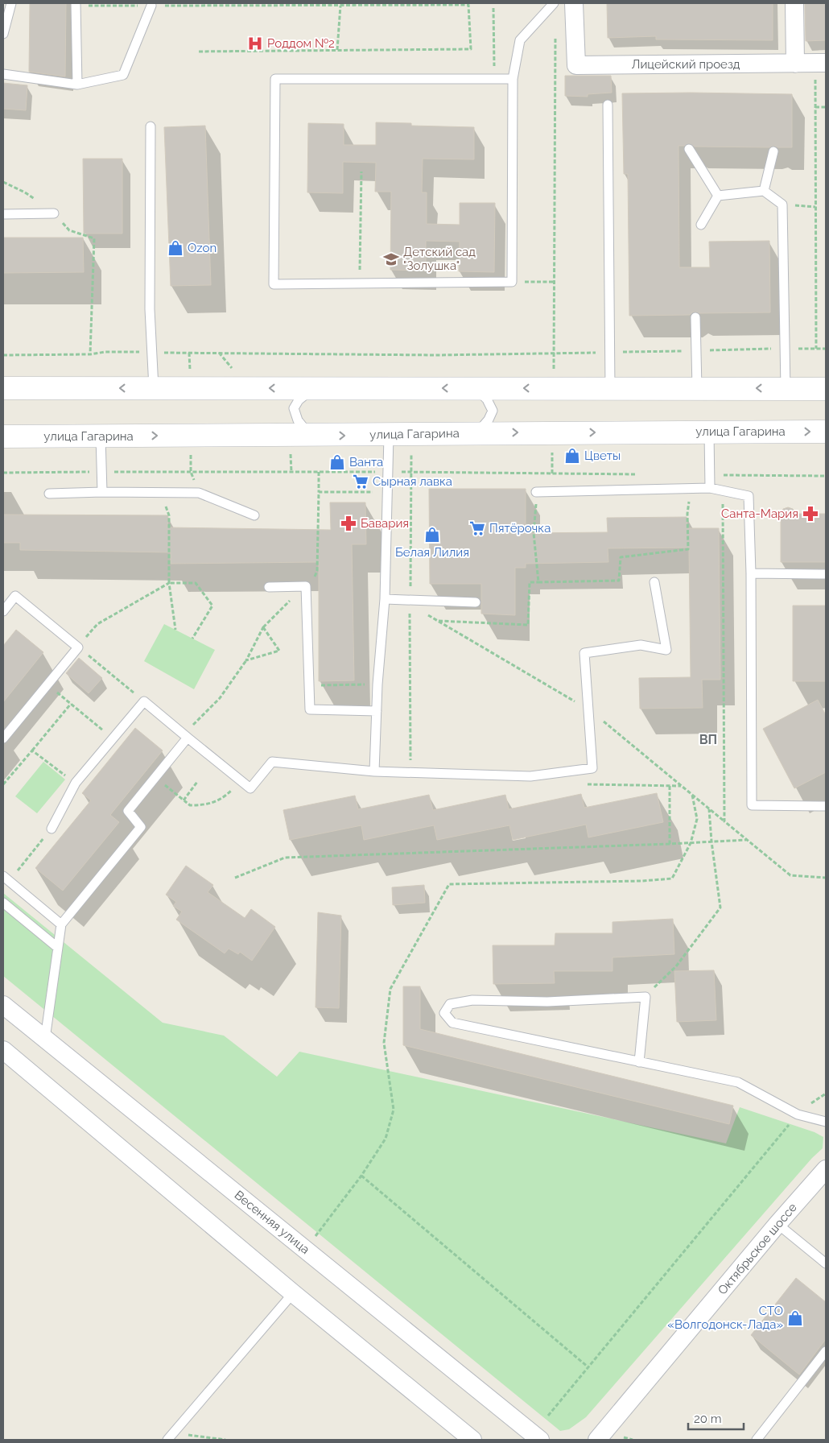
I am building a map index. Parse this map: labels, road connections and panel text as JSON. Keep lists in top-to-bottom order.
{
  "streets": {
    "street": [
      "Лицейский проезд",
      "улица Гагарина",
      "Весенняя улица",
      "Октябрьское шоссе"
    ]
  },
  "districts": ["ВП"],
  "places": {
    "hospital": ["Роддом №2"],
    "shop": [
      "Ozon",
      "Цветы",
      "Ванта",
      "Белая Лилия",
      "СТО «Волгодонск-Лада»"
    ],
    "school or university": ["Детский сад \"Золушка\""],
    "supermarket": ["Сырная лавка", "Пятёрочка"],
    "pharmacy": ["Санта-Мария", "Бавария"]
  },
  "scale_bar": "20 m"
}
